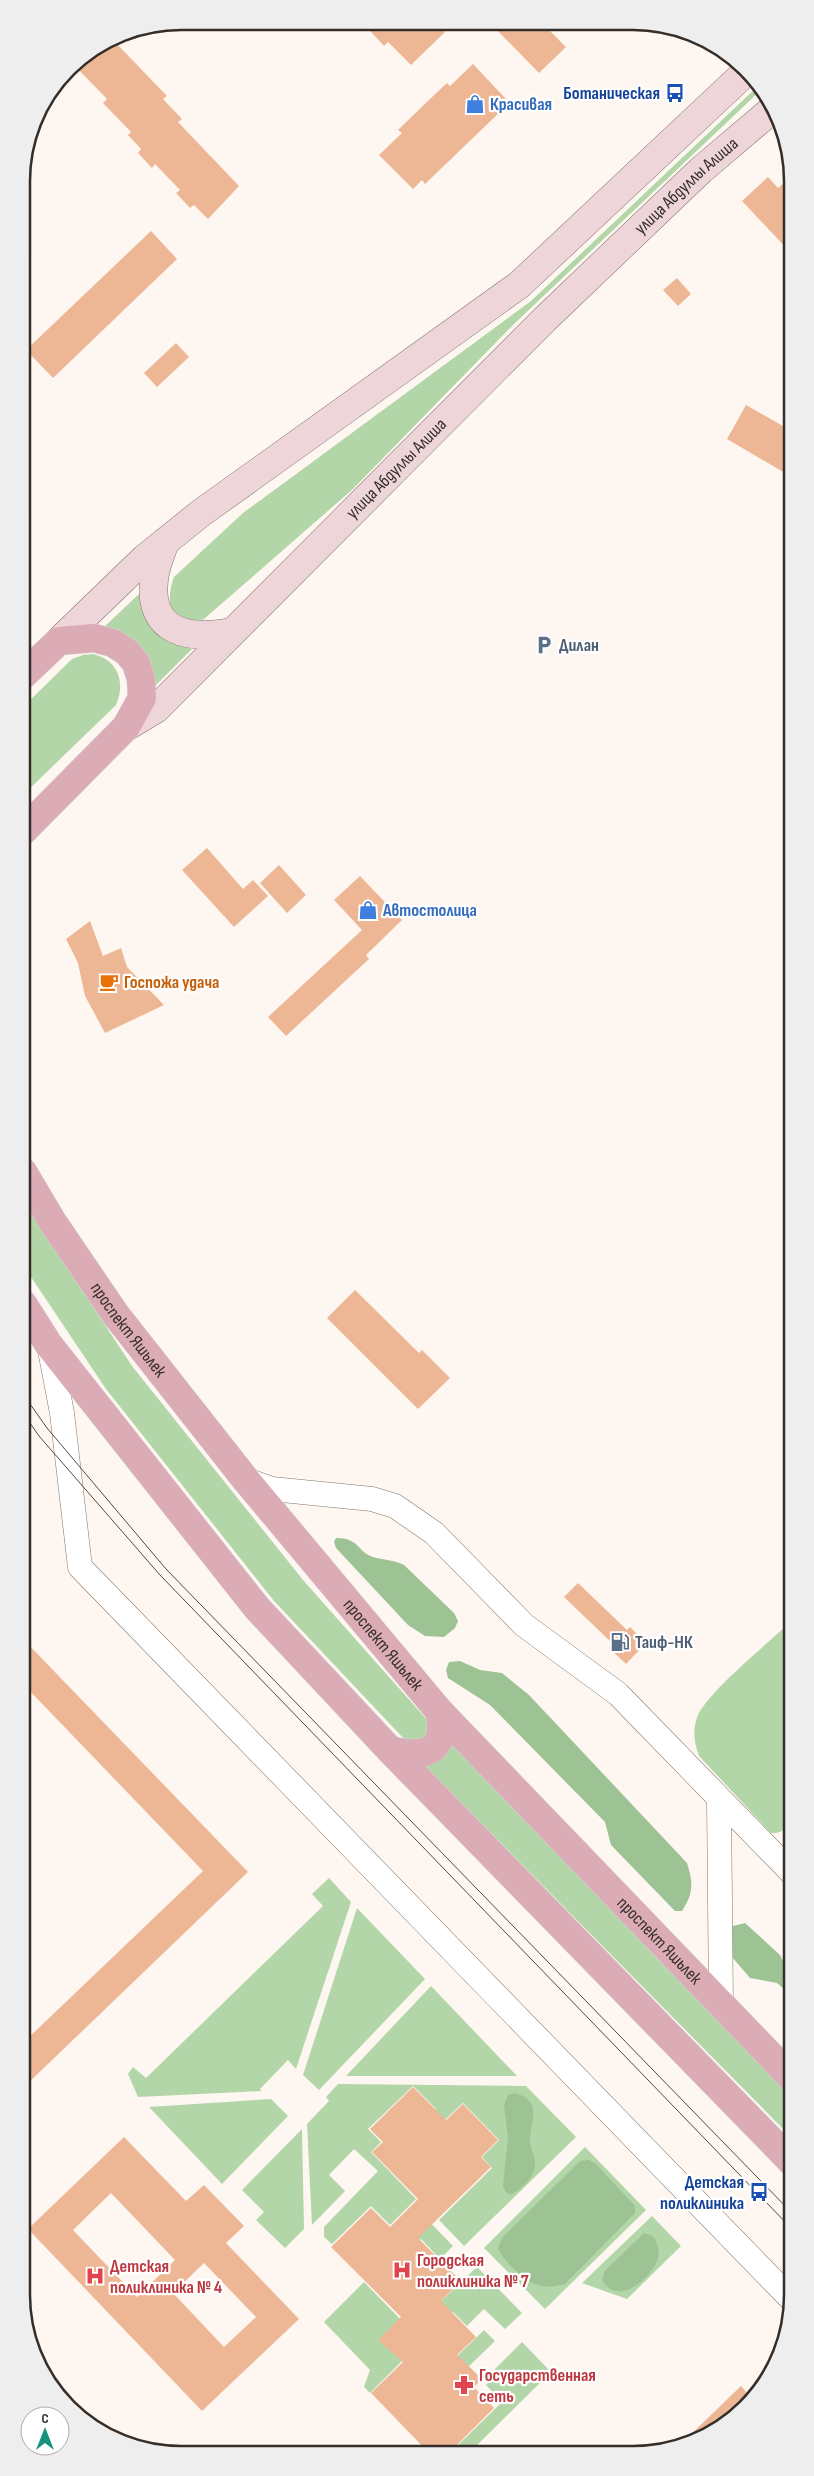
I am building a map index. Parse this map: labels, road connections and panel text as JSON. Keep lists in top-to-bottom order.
{
  "streets": {
    "main road": ["улица Абдуллы Алиша", "проспект Яшьлек"]
  },
  "places": {
    "bus stop": ["Ботаническая", "Детская поликлиника"],
    "shop": ["Красивая", "Автостолица"],
    "parking": ["Дилан"],
    "cafe": ["Госпожа удача"],
    "fuel station": ["Таиф-НК"],
    "hospital": ["Городская поликлиника № 7", "Детская поликлиника № 4"],
    "pharmacy": ["Государственная сеть"]
  },
  "north": "top"
}
